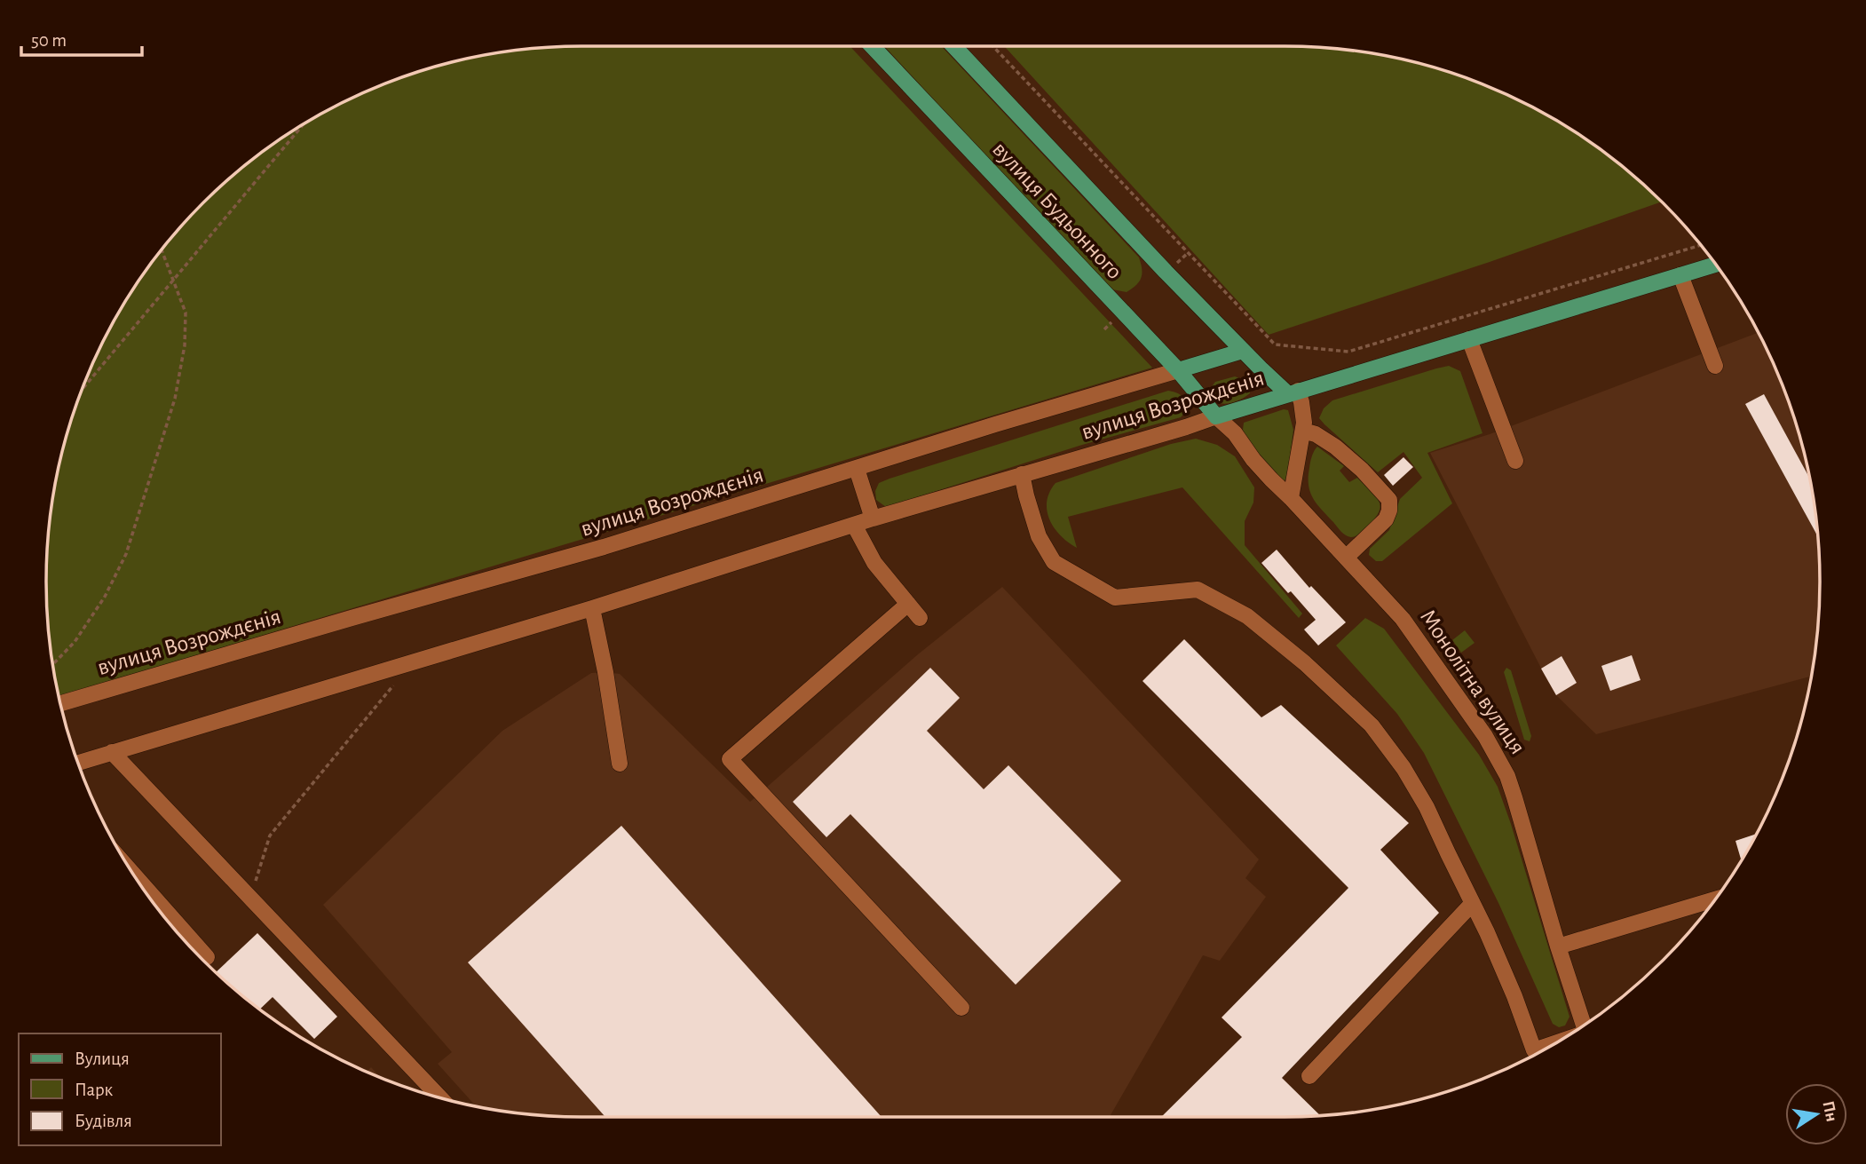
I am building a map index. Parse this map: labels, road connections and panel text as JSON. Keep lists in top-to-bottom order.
{
  "streets": {
    "main road": ["вулиця Будьонного", "вулиця Возрождєнія"],
    "street": ["Монолітна вулиця"]
  },
  "crossings": [
    ["вулиця Будьонного", "вулиця Возрождєнія"],
    ["вулиця Будьонного", "Монолітна вулиця"],
    ["вулиця Возрождєнія", "Монолітна вулиця"]
  ],
  "legend": ["Вулиця", "Парк", "Будівля"],
  "scale_bar": "50 m",
  "north": "right"
}
